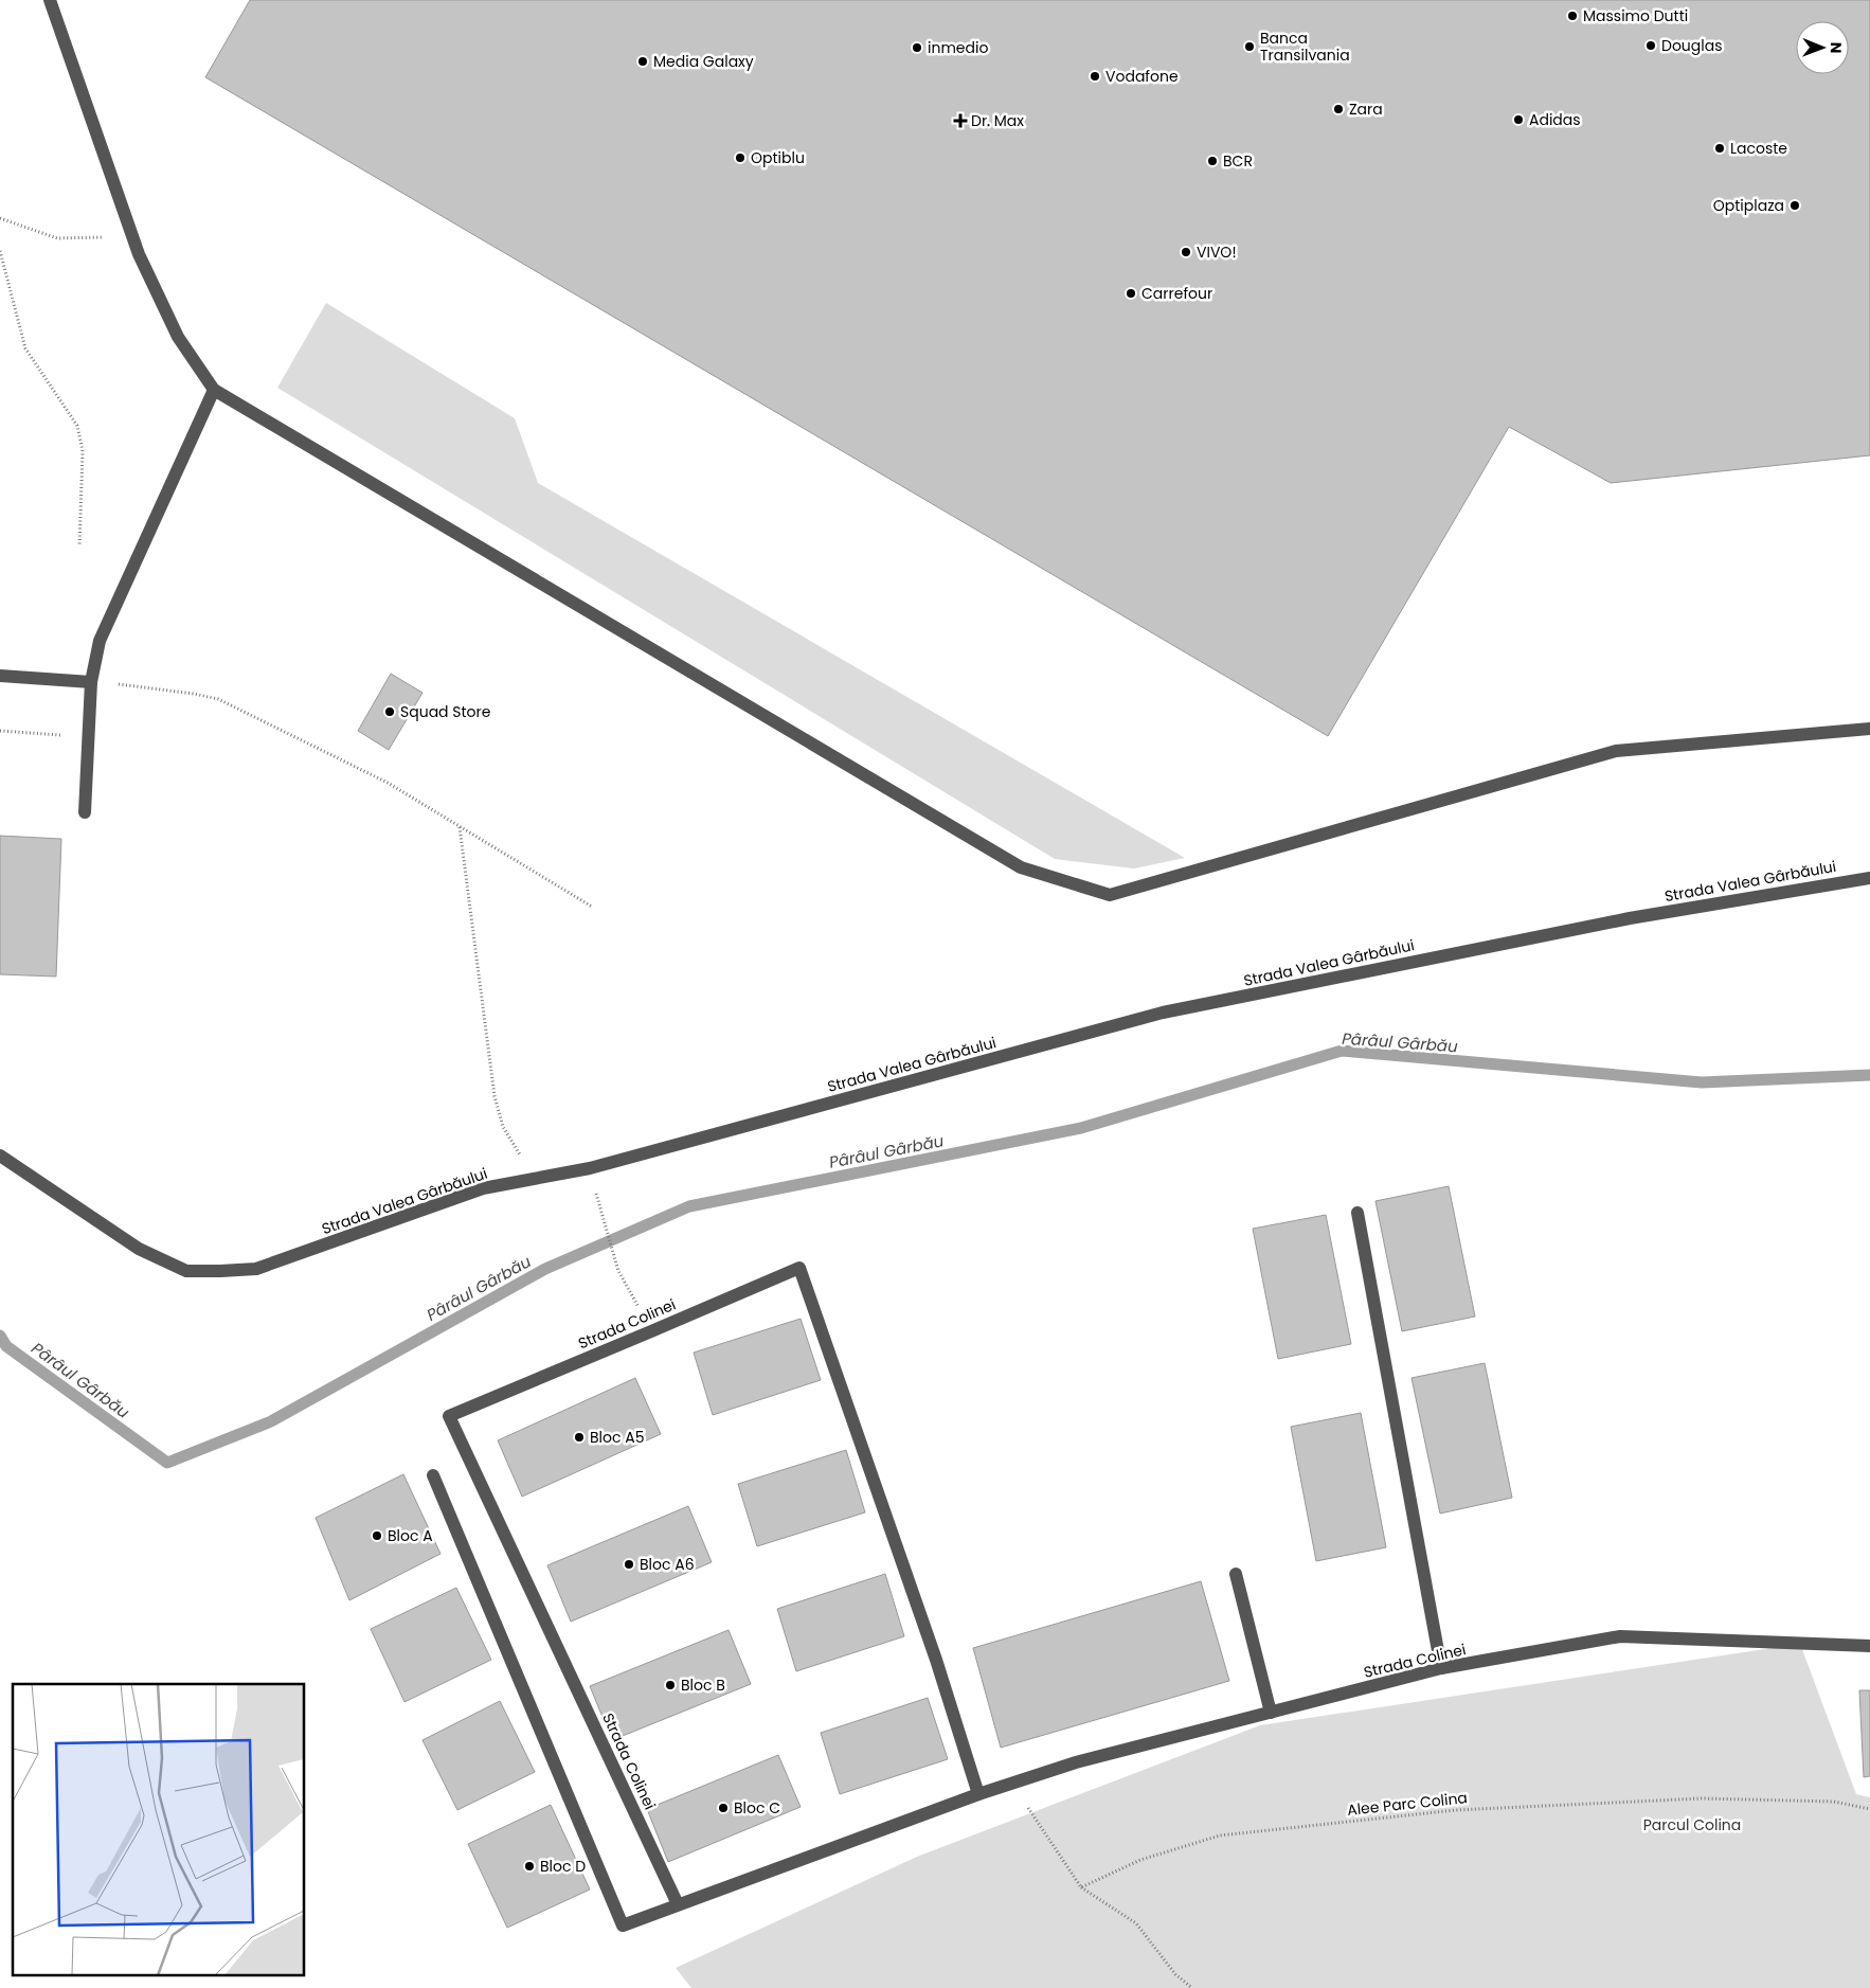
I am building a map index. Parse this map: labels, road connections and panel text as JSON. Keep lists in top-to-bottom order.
{
  "streets": {
    "street": ["Strada Valea Gârbăului", "Strada Colinei"],
    "path": ["Alee Parc Colina"]
  },
  "water": ["Pârâul Gârbău"],
  "parks": ["Parcul Colina"],
  "places": {
    "other": [
      "Massimo Dutti",
      "Douglas",
      "Banca Transilvania",
      "inmedio",
      "Media Galaxy",
      "Vodafone",
      "Zara",
      "Adidas",
      "Lacoste",
      "Optiblu",
      "BCR",
      "Optiplaza",
      "VIVO!",
      "Carrefour",
      "Squad Store",
      "Bloc A5",
      "Bloc A",
      "Bloc A6",
      "Bloc B",
      "Bloc C",
      "Bloc D"
    ],
    "health": ["Dr. Max"]
  },
  "north": "right"
}
